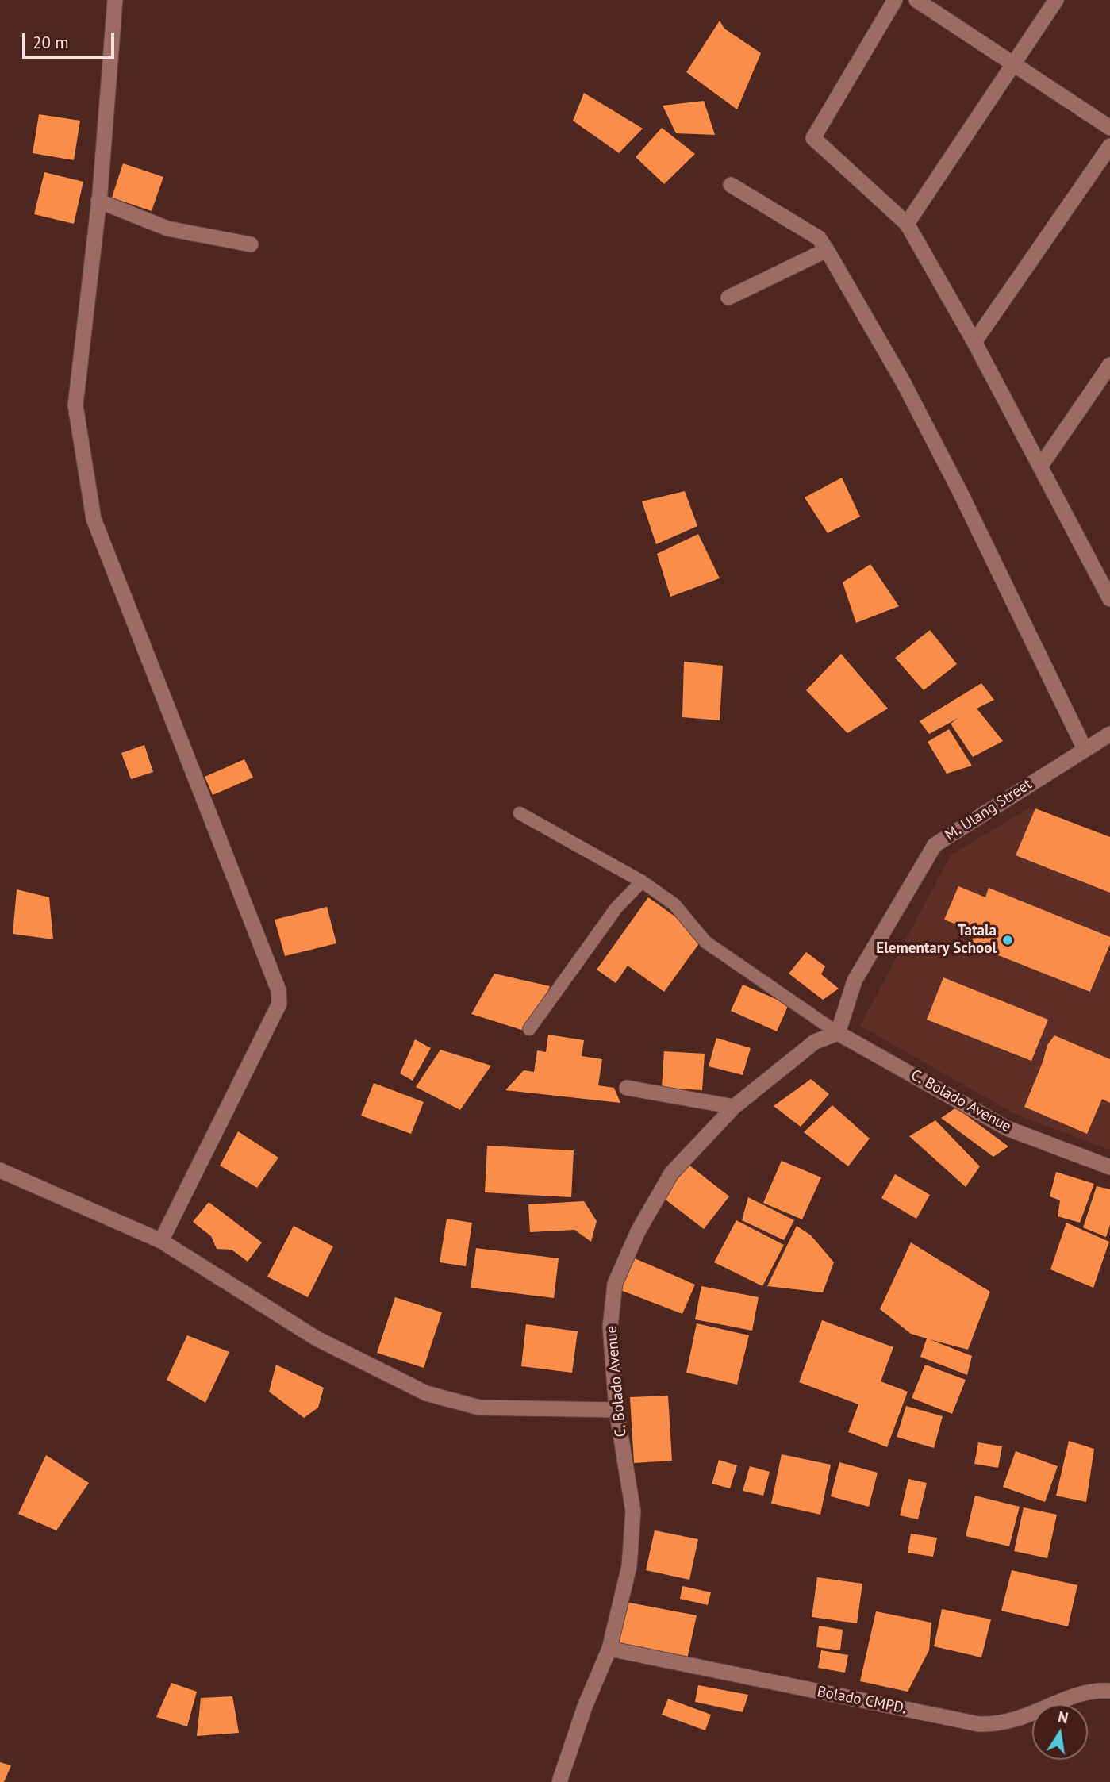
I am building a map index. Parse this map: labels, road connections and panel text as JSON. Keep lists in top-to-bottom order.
{
  "streets": {
    "street": ["M. Ulang Street", "C. Bolado Avenue", "Bolado CMPD."]
  },
  "crossings": [
    ["M. Ulang Street", "C. Bolado Avenue"],
    ["C. Bolado Avenue", "Bolado CMPD."]
  ],
  "places": ["Tatala Elementary School"],
  "scale_bar": "20 m",
  "north": "top"
}
